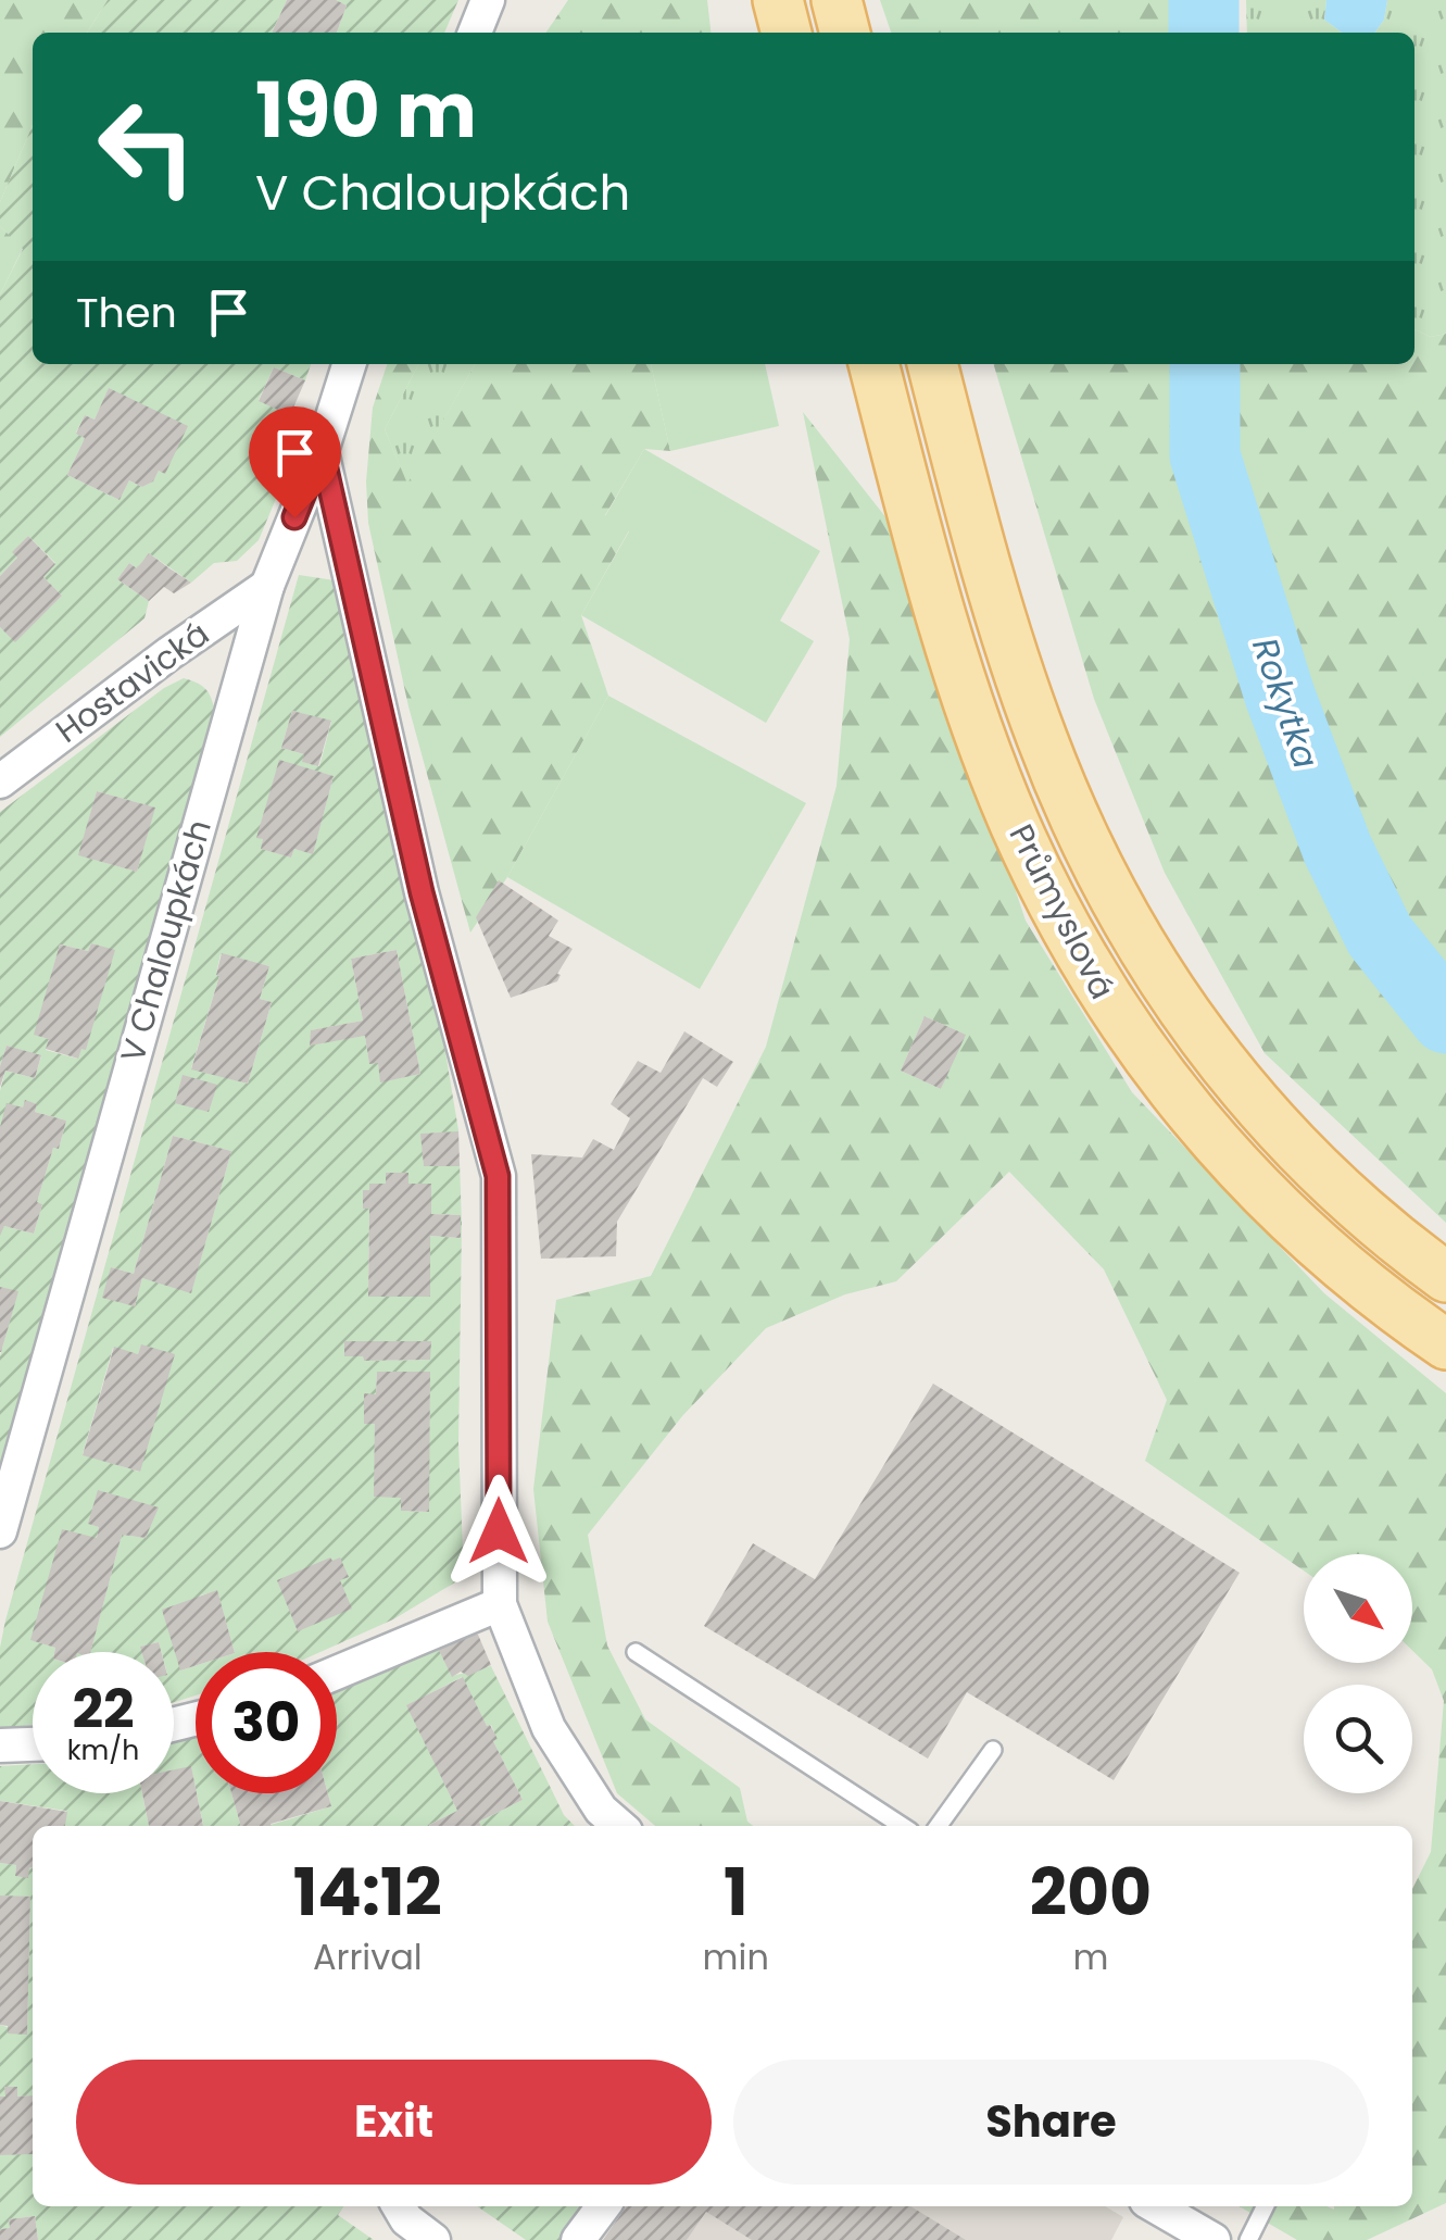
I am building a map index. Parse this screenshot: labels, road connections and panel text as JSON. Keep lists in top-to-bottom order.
{
  "streets": {
    "main road": ["Průmyslová"],
    "street": ["Hostavická", "V Chaloupkách"]
  },
  "crossings": [
    ["Hostavická", "V Chaloupkách"]
  ],
  "water": ["Rokytka"],
  "north": "bottom right",
  "page": {
    "turn": ["190 m", "V Chaloupkách"],
    "then": "Then",
    "speed": "22 km/h",
    "limit": "30",
    "eta": [
      "14:12",
      "Arrival",
      "1",
      "min",
      "200",
      "m"
    ],
    "buttons": ["Exit", "Share"]
  }
}
